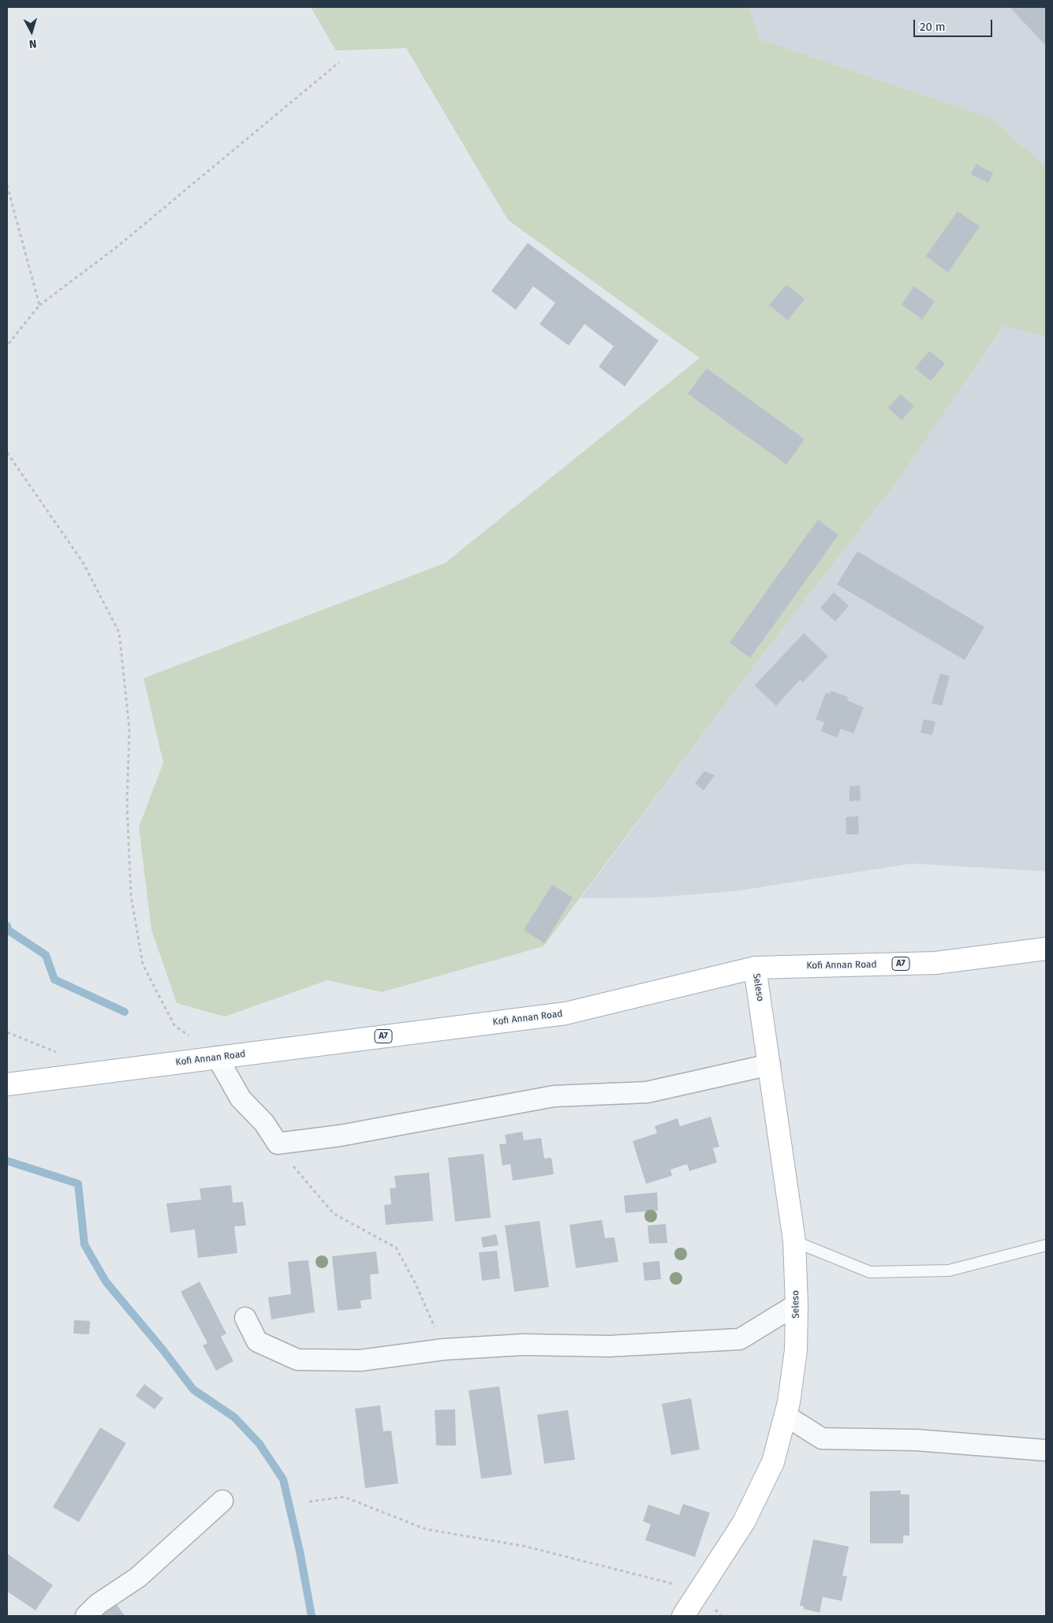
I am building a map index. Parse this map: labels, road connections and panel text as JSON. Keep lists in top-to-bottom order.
{
  "streets": {
    "main road": ["A7", "Kofi Annan Road", "Seleso"]
  },
  "crossings": [
    ["Kofi Annan Road", "Seleso"]
  ],
  "scale_bar": "20 m",
  "north": "bottom"
}
